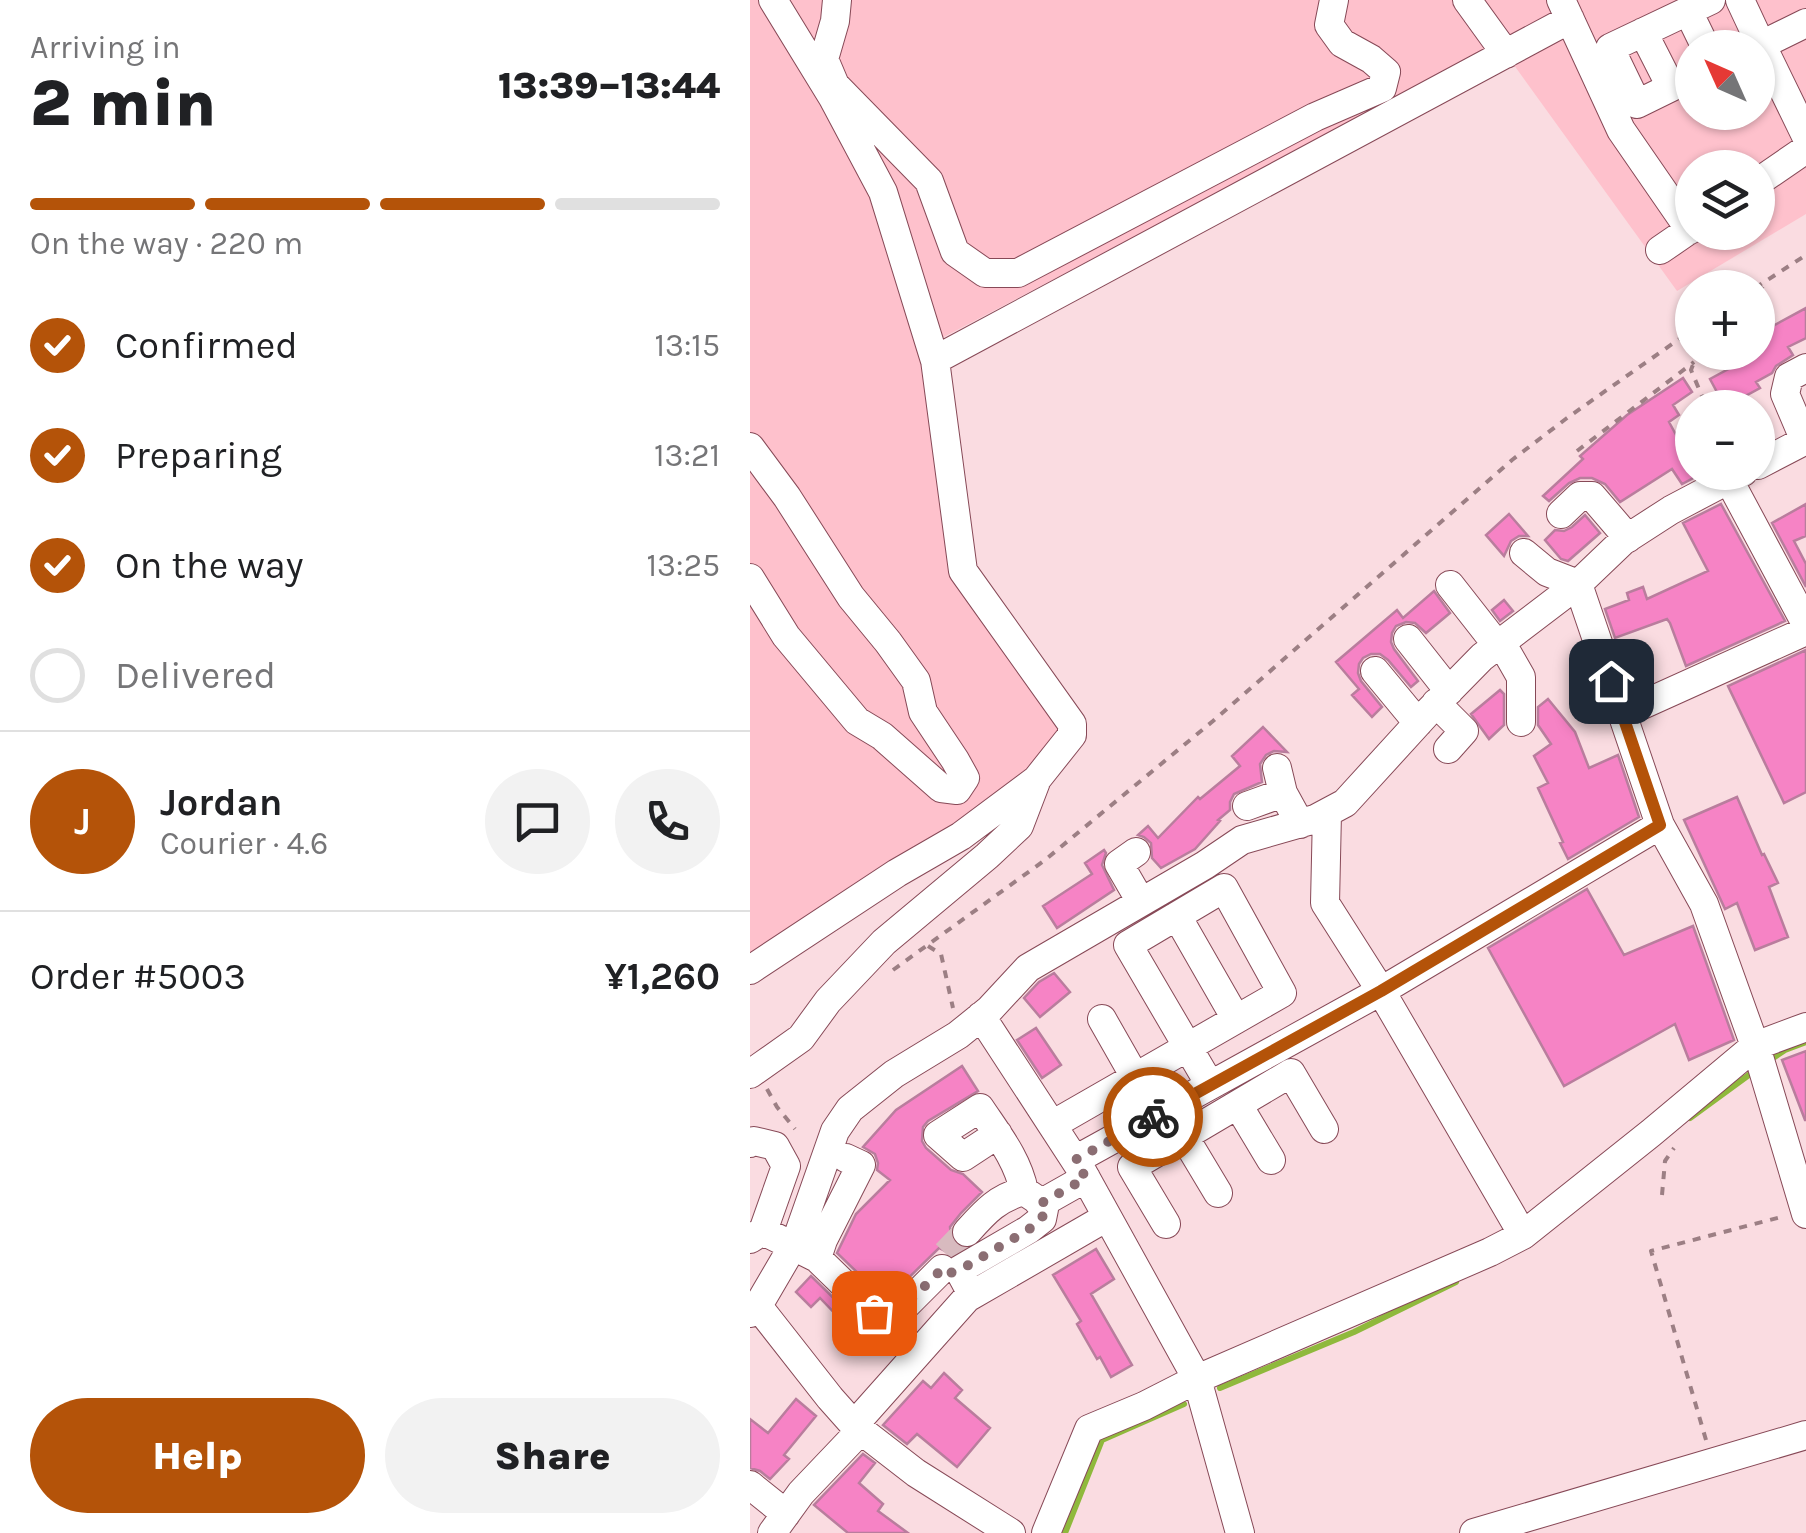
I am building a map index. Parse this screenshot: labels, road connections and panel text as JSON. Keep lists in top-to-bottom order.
{
  "north": "top left",
  "page": {
    "heading": ["2 min", "Arriving in", "13:39–13:44"],
    "panel": [
      "Jordan",
      "Courier · 4.6",
      "Order #5003",
      "¥1,260"
    ],
    "map_buttons": ["+", "−"],
    "bar": "On the way · 220 m",
    "list": [
      ["Confirmed", "13:15"],
      ["Preparing", "13:21"],
      ["On the way", "13:25"],
      "Delivered"
    ],
    "round": "J",
    "buttons": ["Help", "Share"]
  }
}
